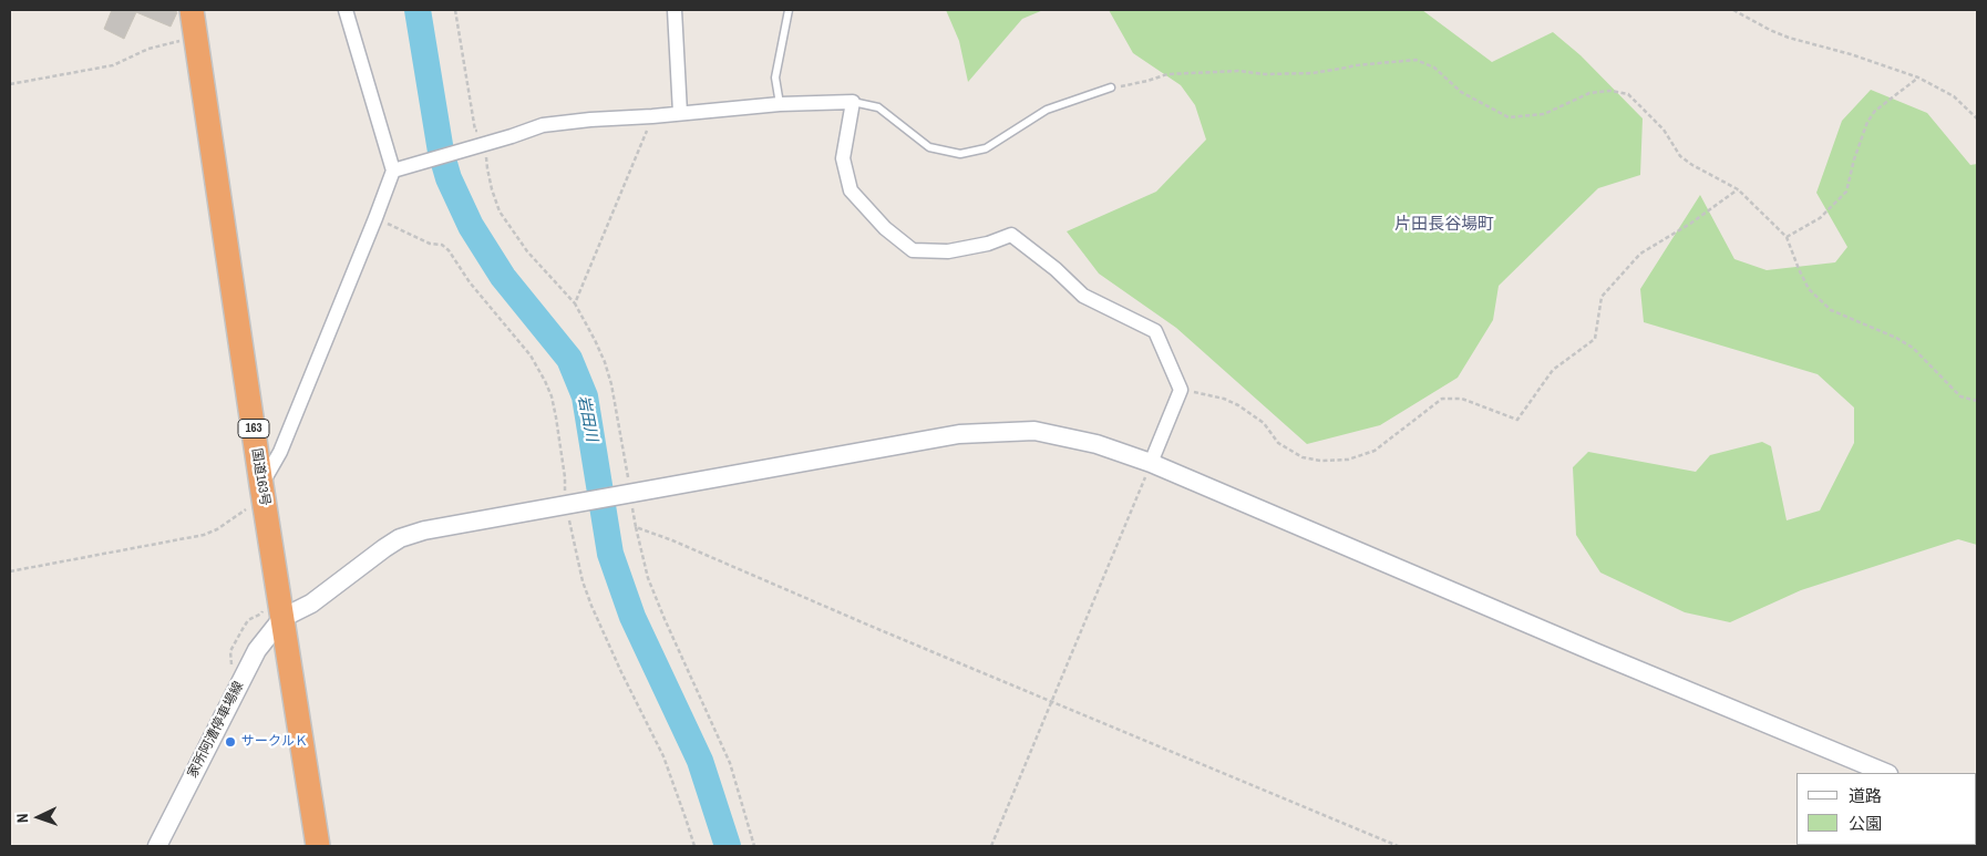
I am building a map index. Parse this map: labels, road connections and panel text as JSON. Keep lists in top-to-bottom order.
{
  "streets": {
    "highway": ["163", "国道163号"],
    "street": ["家所阿漕停車場線"]
  },
  "crossings": [
    ["国道163号", "家所阿漕停車場線"]
  ],
  "districts": ["片田長谷場町"],
  "water": ["岩田川"],
  "places": ["サークルＫ"],
  "legend": ["道路", "公園"],
  "north": "left"
}
